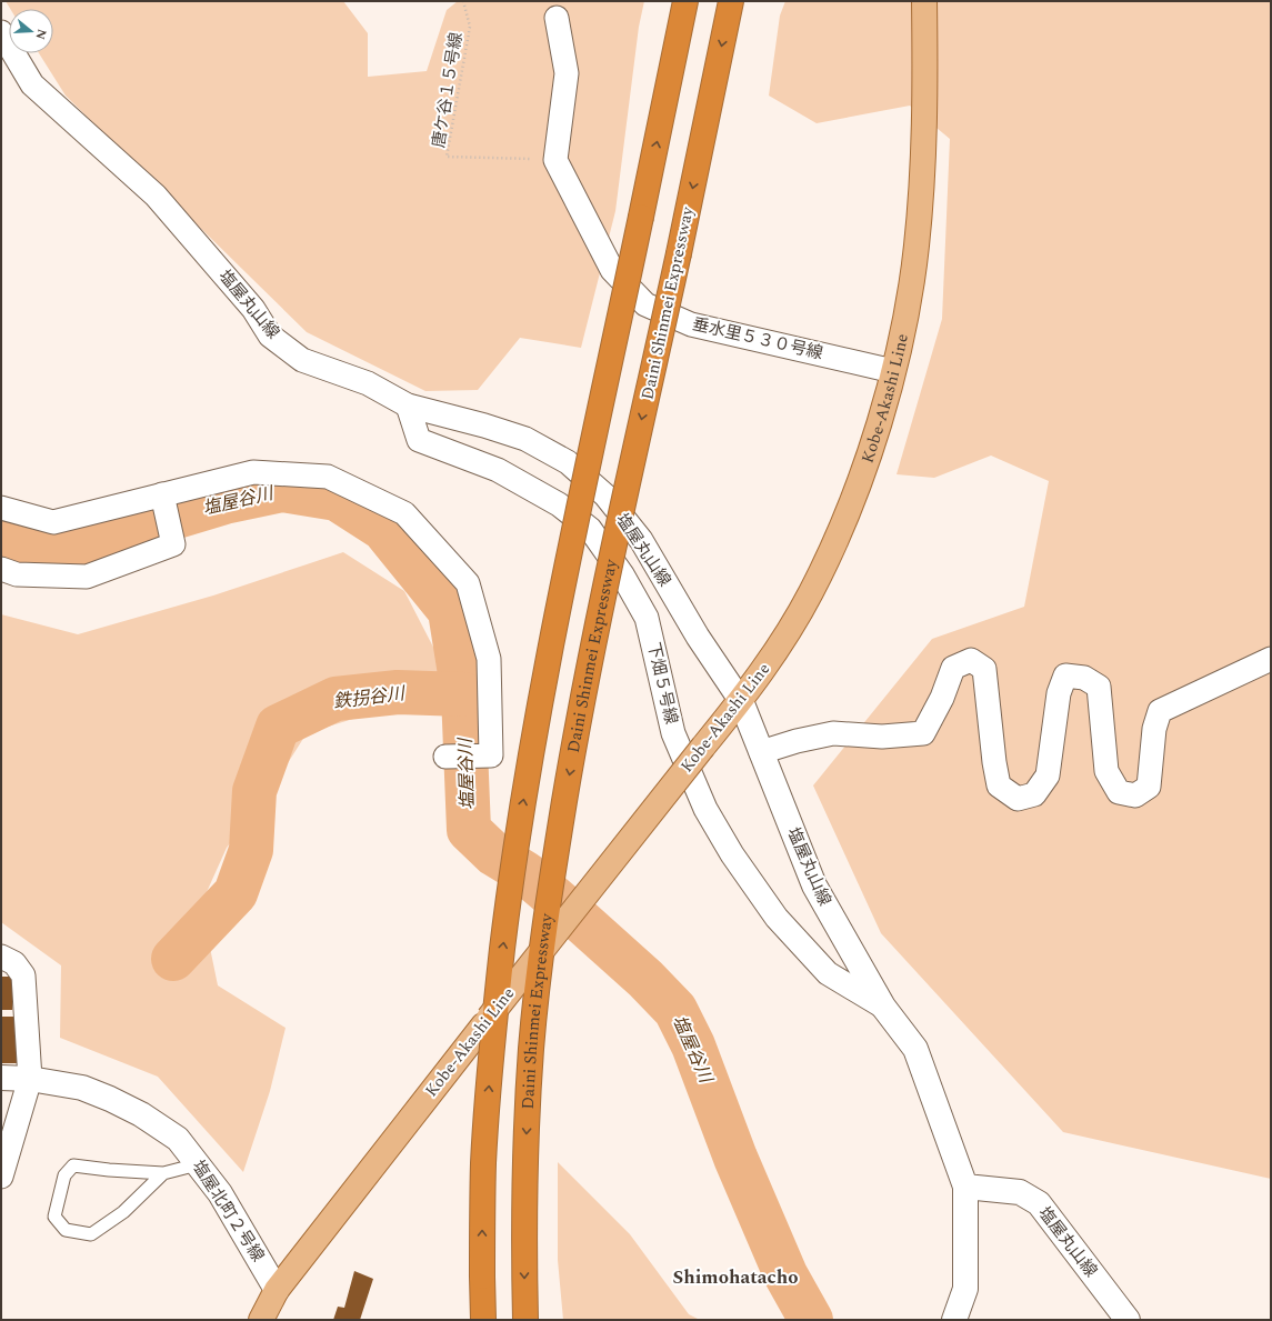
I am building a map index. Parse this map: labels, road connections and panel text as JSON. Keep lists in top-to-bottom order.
{
  "streets": {
    "highway": ["Daini Shinmei Expressway"],
    "main road": ["Kobe-Akashi Line"],
    "street": [
      "塩屋丸山線",
      "垂水里５３０号線",
      "下畑５号線",
      "塩屋北町２号線"
    ],
    "path": ["唐ケ谷１５号線"]
  },
  "crossings": [
    ["唐ケ谷１５号線", "垂水里５３０号線"],
    ["塩屋丸山線", "Kobe-Akashi Line"],
    ["塩屋丸山線", "下畑５号線"],
    ["垂水里５３０号線", "Kobe-Akashi Line"],
    ["Kobe-Akashi Line", "塩屋北町２号線"]
  ],
  "districts": ["Shimohatacho"],
  "water": ["塩屋谷川", "鉄拐谷川"],
  "north": "right"
}
